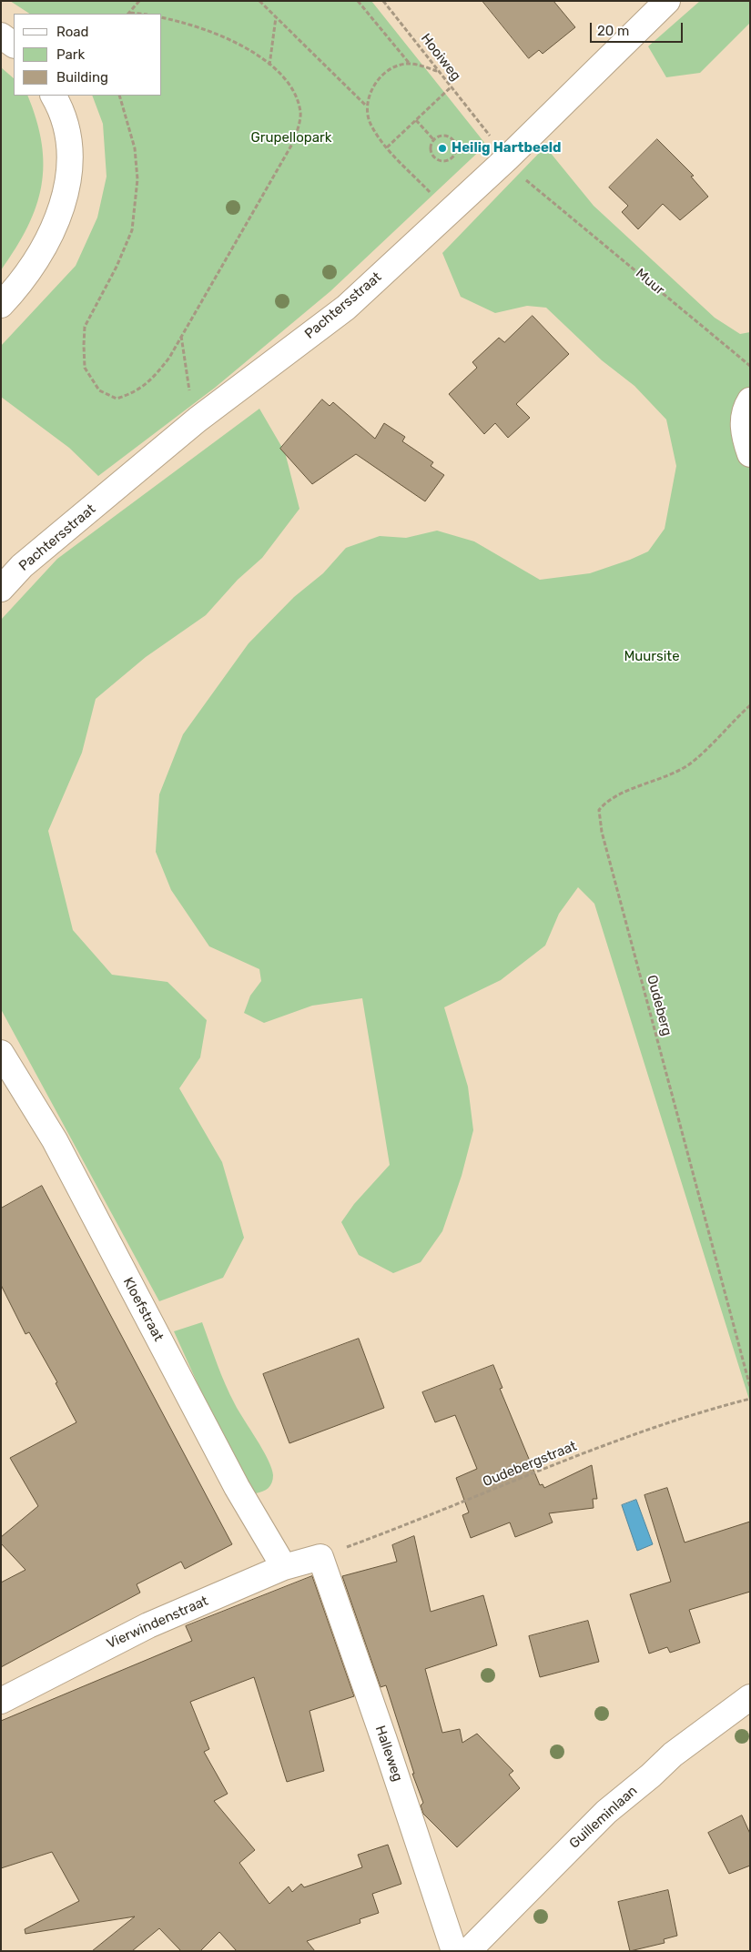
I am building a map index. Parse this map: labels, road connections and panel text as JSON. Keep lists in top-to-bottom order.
{
  "streets": {
    "street": [
      "Pachtersstraat",
      "Kloefstraat",
      "Vierwindenstraat",
      "Halleweg",
      "Guilleminlaan"
    ],
    "path": [
      "Hooiweg",
      "Muur",
      "Oudeberg",
      "Oudebergstraat"
    ]
  },
  "crossings": [
    ["Kloefstraat", "Vierwindenstraat"],
    ["Oudebergstraat", "Vierwindenstraat"],
    ["Oudebergstraat", "Halleweg"],
    ["Vierwindenstraat", "Halleweg"]
  ],
  "parks": ["Grupellopark", "Muursite"],
  "places": ["Heilig Hartbeeld"],
  "legend": ["Road", "Park", "Building"],
  "scale_bar": "20 m"
}
